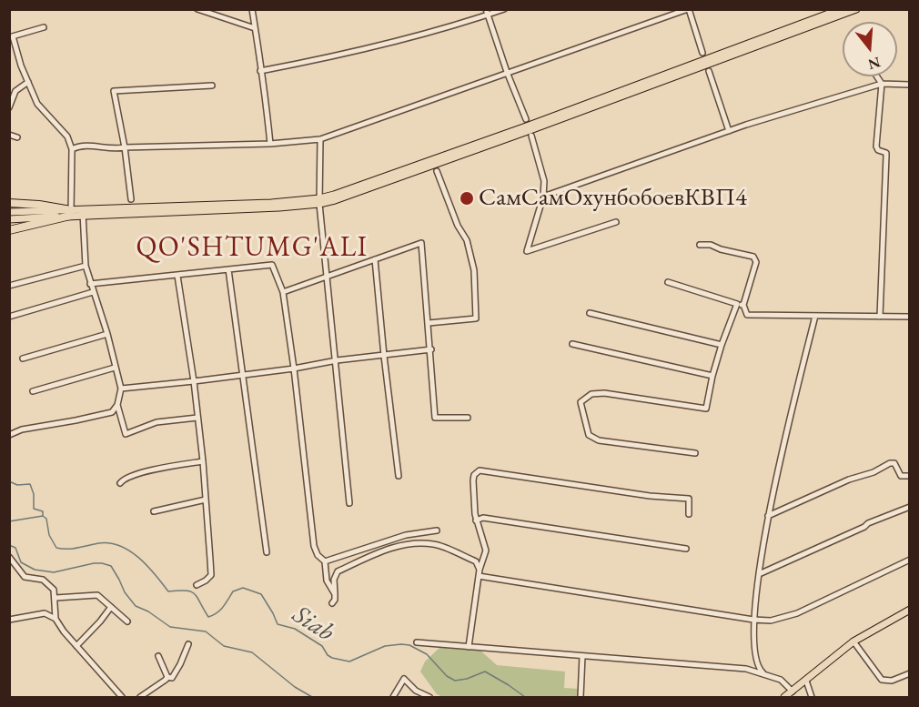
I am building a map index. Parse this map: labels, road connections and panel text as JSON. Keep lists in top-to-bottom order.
{
  "districts": ["QO'SHTUMG'ALI"],
  "water": ["Siab"],
  "places": ["СамСамОхунбобоевКВП4"],
  "north": "bottom"
}
